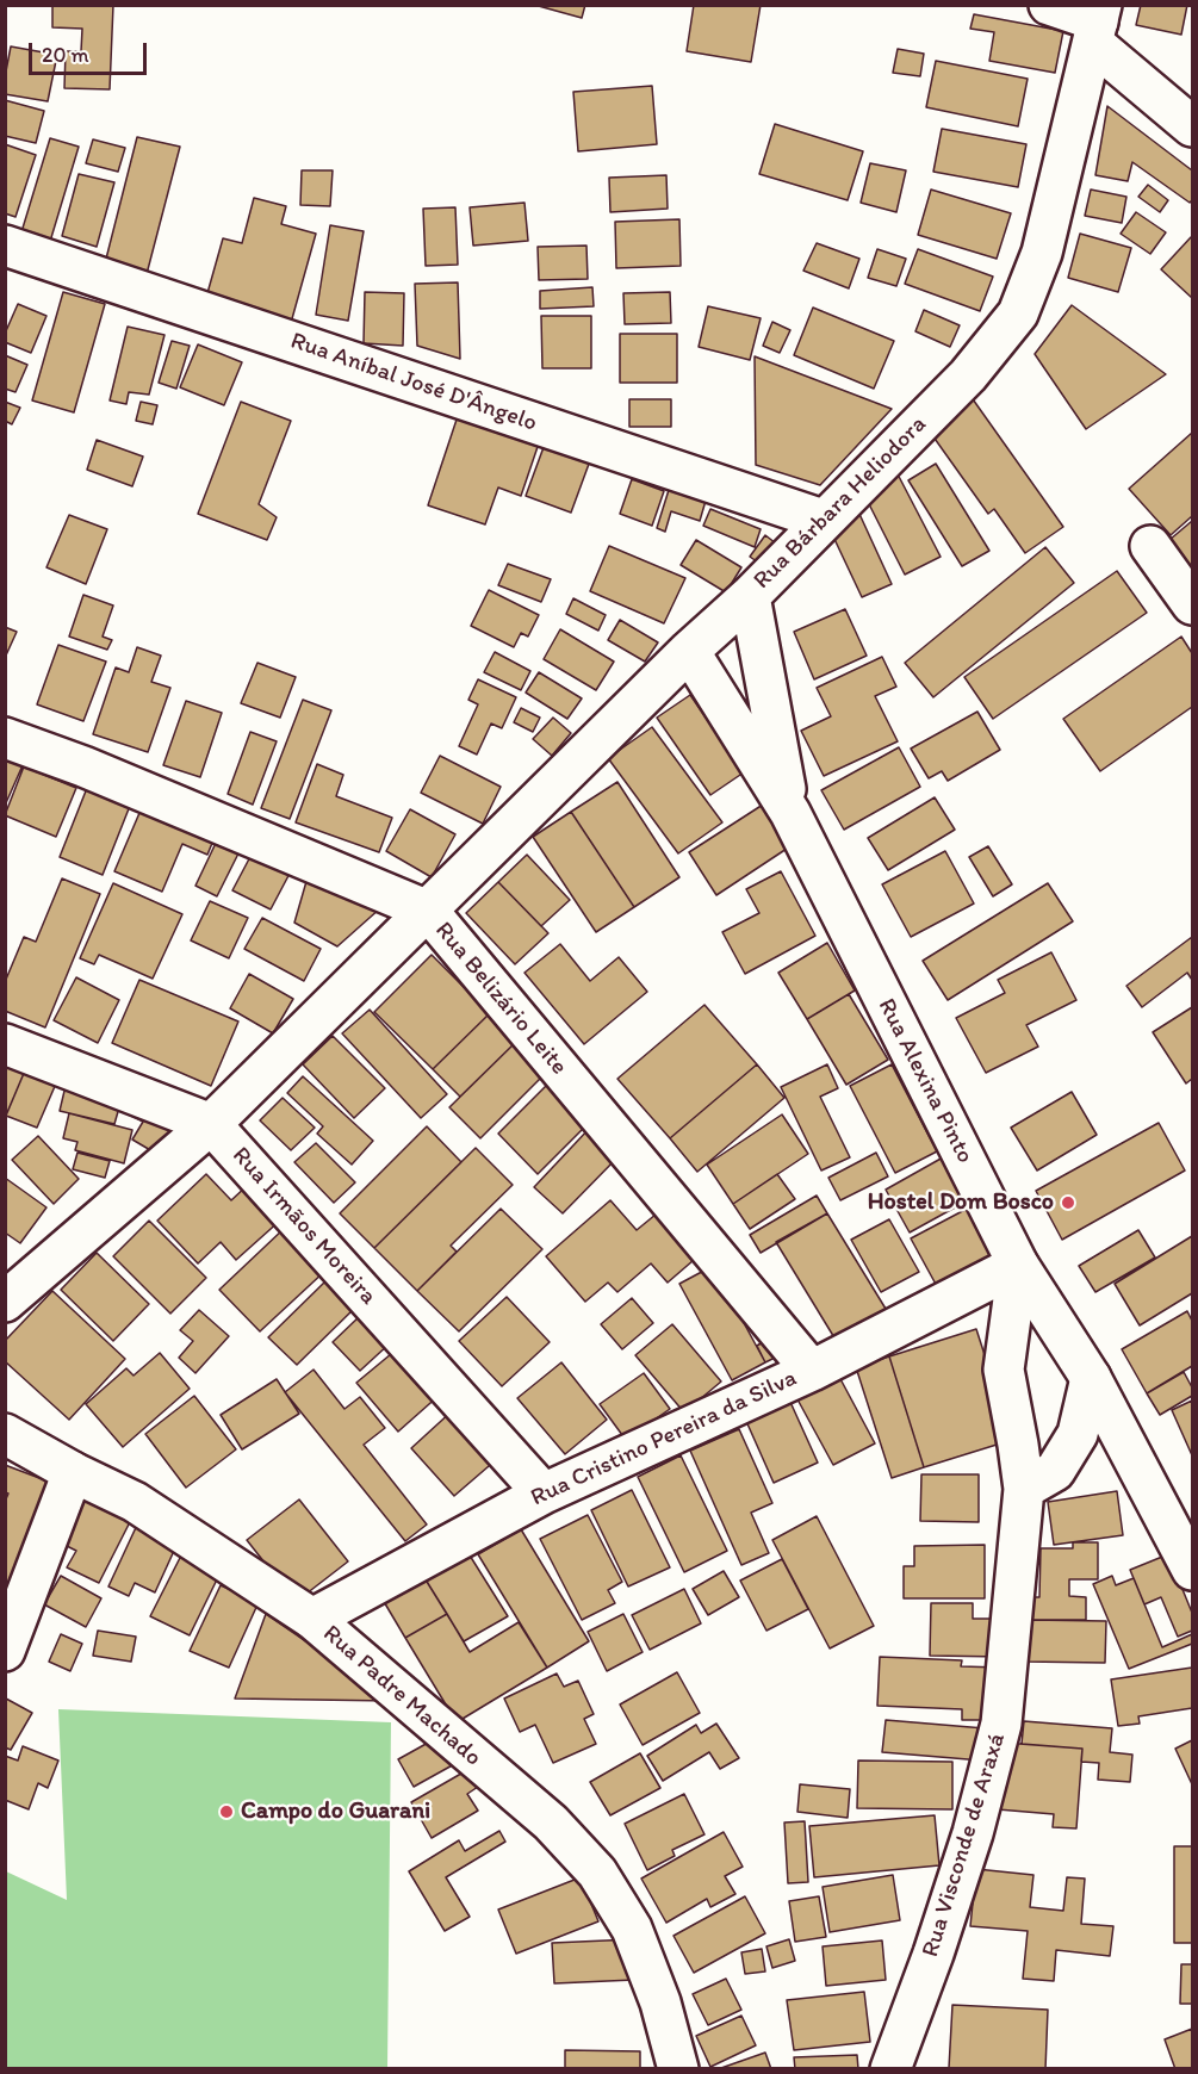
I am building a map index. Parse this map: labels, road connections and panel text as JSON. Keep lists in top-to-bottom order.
{
  "streets": {
    "street": [
      "Rua Aníbal José D'Ângelo",
      "Rua Bárbara Heliodora",
      "Rua Belizário Leite",
      "Rua Alexina Pinto",
      "Rua Irmãos Moreira",
      "Rua Cristino Pereira da Silva",
      "Rua Padre Machado",
      "Rua Visconde de Araxá"
    ]
  },
  "crossings": [
    ["Rua Aníbal José D'Ângelo", "Rua Bárbara Heliodora"],
    ["Rua Bárbara Heliodora", "Rua Belizário Leite"],
    ["Rua Bárbara Heliodora", "Rua Alexina Pinto"],
    ["Rua Bárbara Heliodora", "Rua Irmãos Moreira"],
    ["Rua Belizário Leite", "Rua Cristino Pereira da Silva"],
    ["Rua Alexina Pinto", "Rua Cristino Pereira da Silva"],
    ["Rua Alexina Pinto", "Rua Visconde de Araxá"],
    ["Rua Irmãos Moreira", "Rua Cristino Pereira da Silva"],
    ["Rua Cristino Pereira da Silva", "Rua Padre Machado"],
    ["Rua Cristino Pereira da Silva", "Rua Visconde de Araxá"]
  ],
  "places": ["Hostel Dom Bosco", "Campo do Guarani"],
  "scale_bar": "20 m"
}
